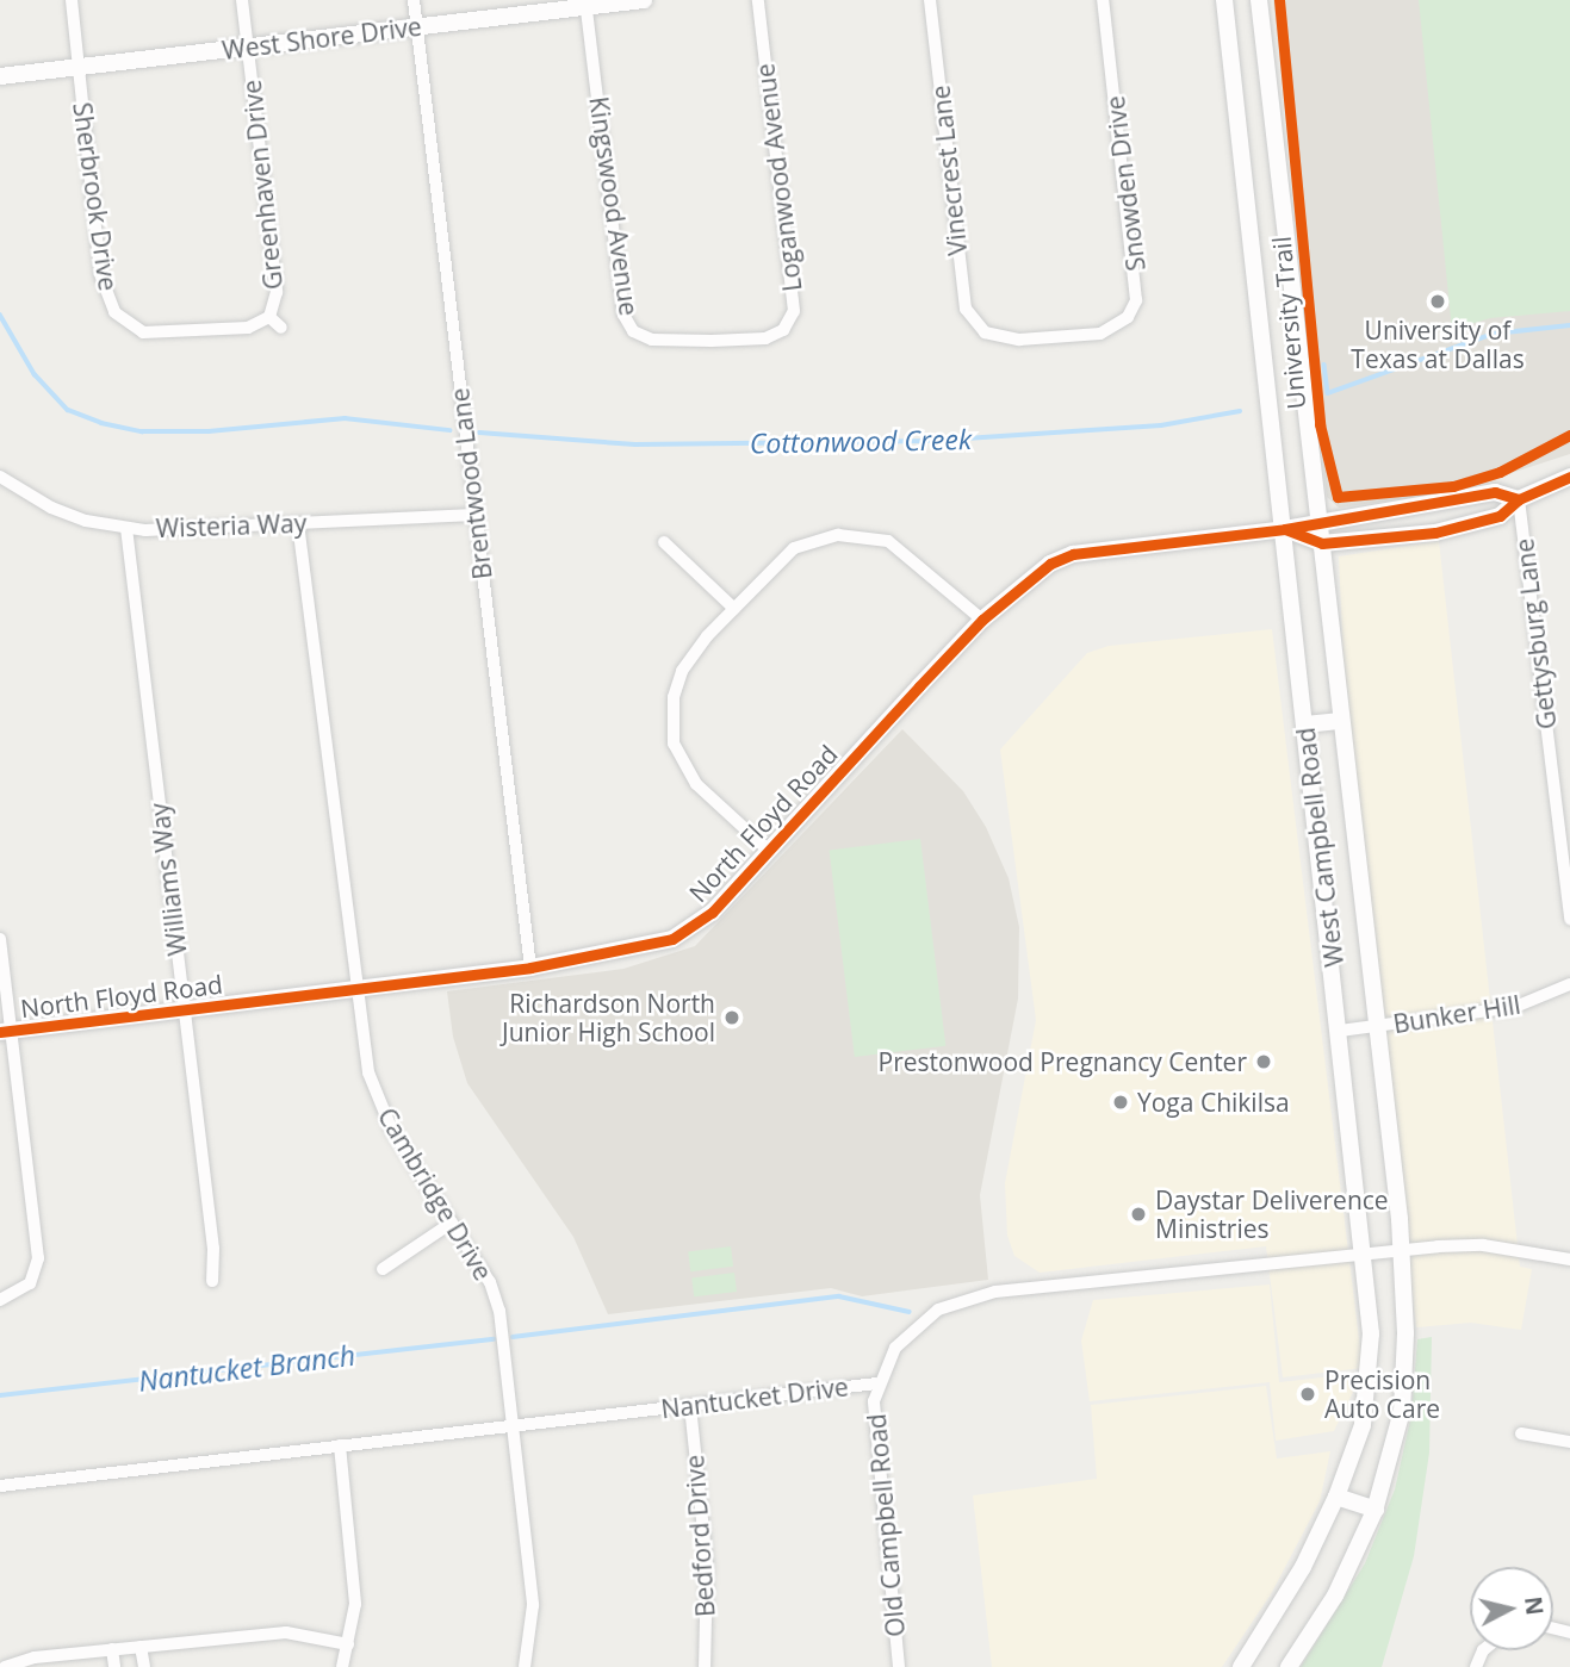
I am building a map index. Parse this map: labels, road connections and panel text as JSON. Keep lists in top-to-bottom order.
{
  "streets": {
    "main road": ["West Shore Drive", "North Floyd Road", "West Campbell Road"],
    "street": [
      "Vinecrest Lane",
      "Loganwood Avenue",
      "Snowden Drive",
      "Greenhaven Drive",
      "Sherbrook Drive",
      "Kingswood Avenue",
      "Brentwood Lane",
      "Wisteria Way",
      "Gettysburg Lane",
      "Williams Way",
      "Bunker Hill",
      "Cambridge Drive",
      "Nantucket Drive",
      "Old Campbell Road",
      "Bedford Drive"
    ],
    "cycle path": ["University Trail"]
  },
  "crossings": [
    ["West Shore Drive", "Greenhaven Drive"],
    ["West Shore Drive", "Sherbrook Drive"],
    ["West Shore Drive", "Kingswood Avenue"],
    ["West Shore Drive", "Brentwood Lane"],
    ["Vinecrest Lane", "Snowden Drive"],
    ["Loganwood Avenue", "Kingswood Avenue"],
    ["Greenhaven Drive", "Sherbrook Drive"],
    ["Brentwood Lane", "Wisteria Way"],
    ["Brentwood Lane", "North Floyd Road"],
    ["Wisteria Way", "Williams Way"],
    ["Wisteria Way", "Cambridge Drive"],
    ["Gettysburg Lane", "North Floyd Road"],
    ["North Floyd Road", "West Campbell Road"],
    ["North Floyd Road", "Williams Way"],
    ["North Floyd Road", "Cambridge Drive"],
    ["West Campbell Road", "Bunker Hill"],
    ["West Campbell Road", "Nantucket Drive"],
    ["Cambridge Drive", "Nantucket Drive"],
    ["Nantucket Drive", "Old Campbell Road"],
    ["Nantucket Drive", "Bedford Drive"]
  ],
  "water": ["Cottonwood Creek", "Nantucket Branch"],
  "places": [
    "University of Texas at Dallas",
    "Richardson North Junior High School",
    "Prestonwood Pregnancy Center",
    "Yoga Chikilsa",
    "Daystar Deliverence Ministries",
    "Precision Auto Care"
  ],
  "north": "right"
}
